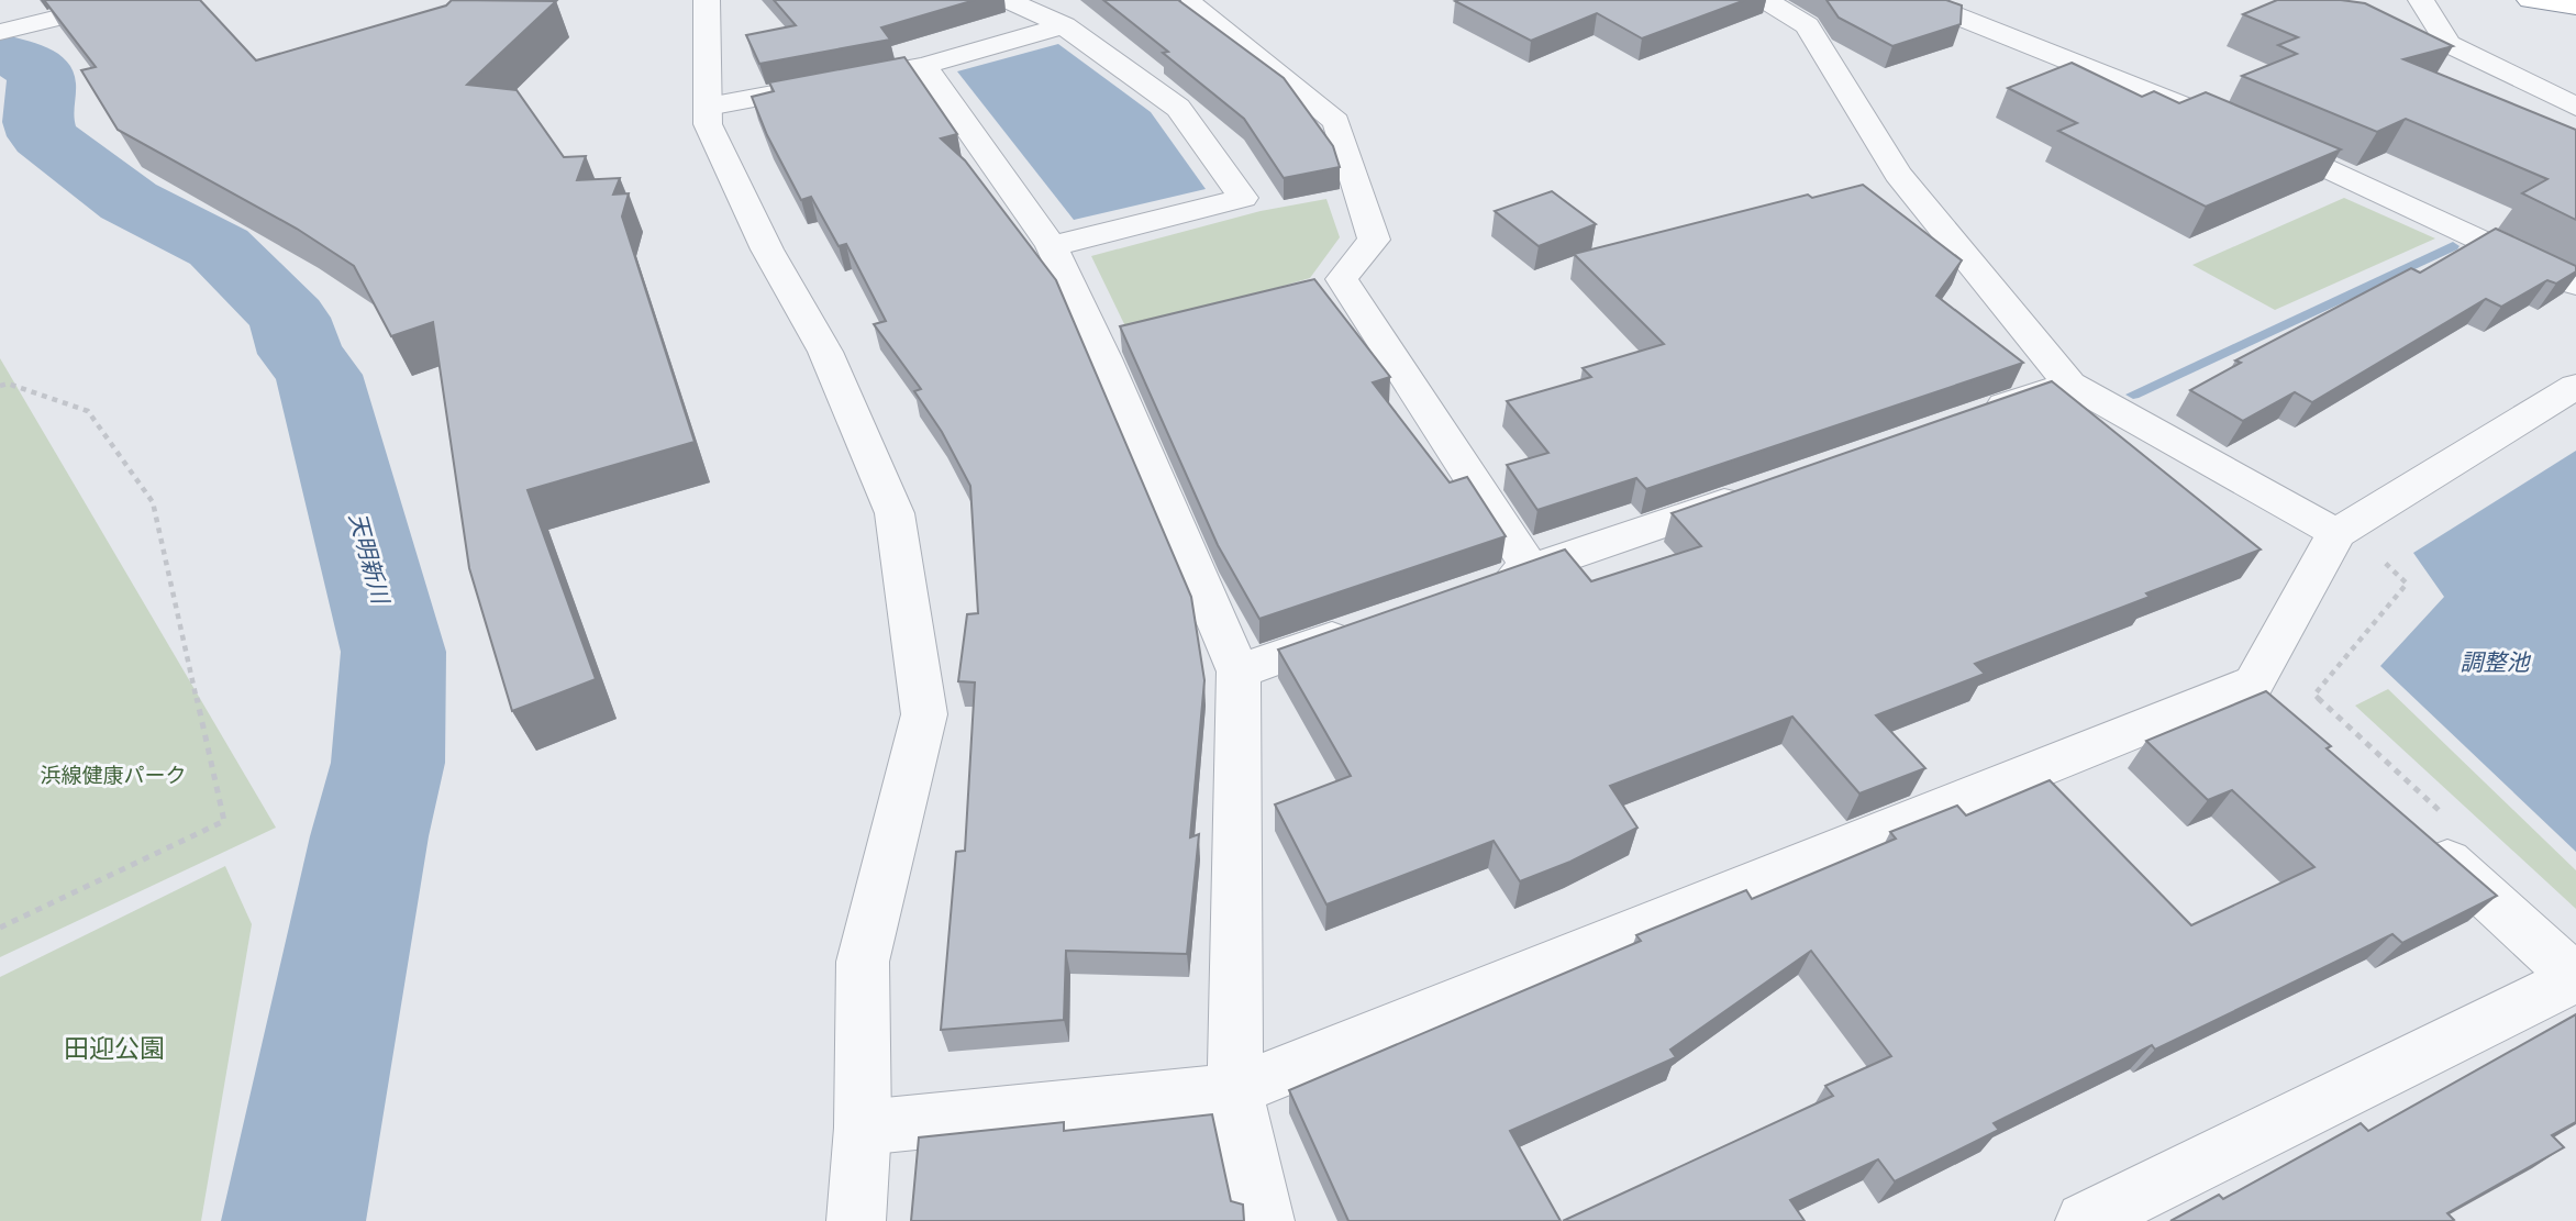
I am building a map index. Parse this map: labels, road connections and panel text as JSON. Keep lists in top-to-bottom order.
{
  "water": ["天明新川", "調整池"],
  "parks": ["浜線健康パーク", "田迎公園"]
}
